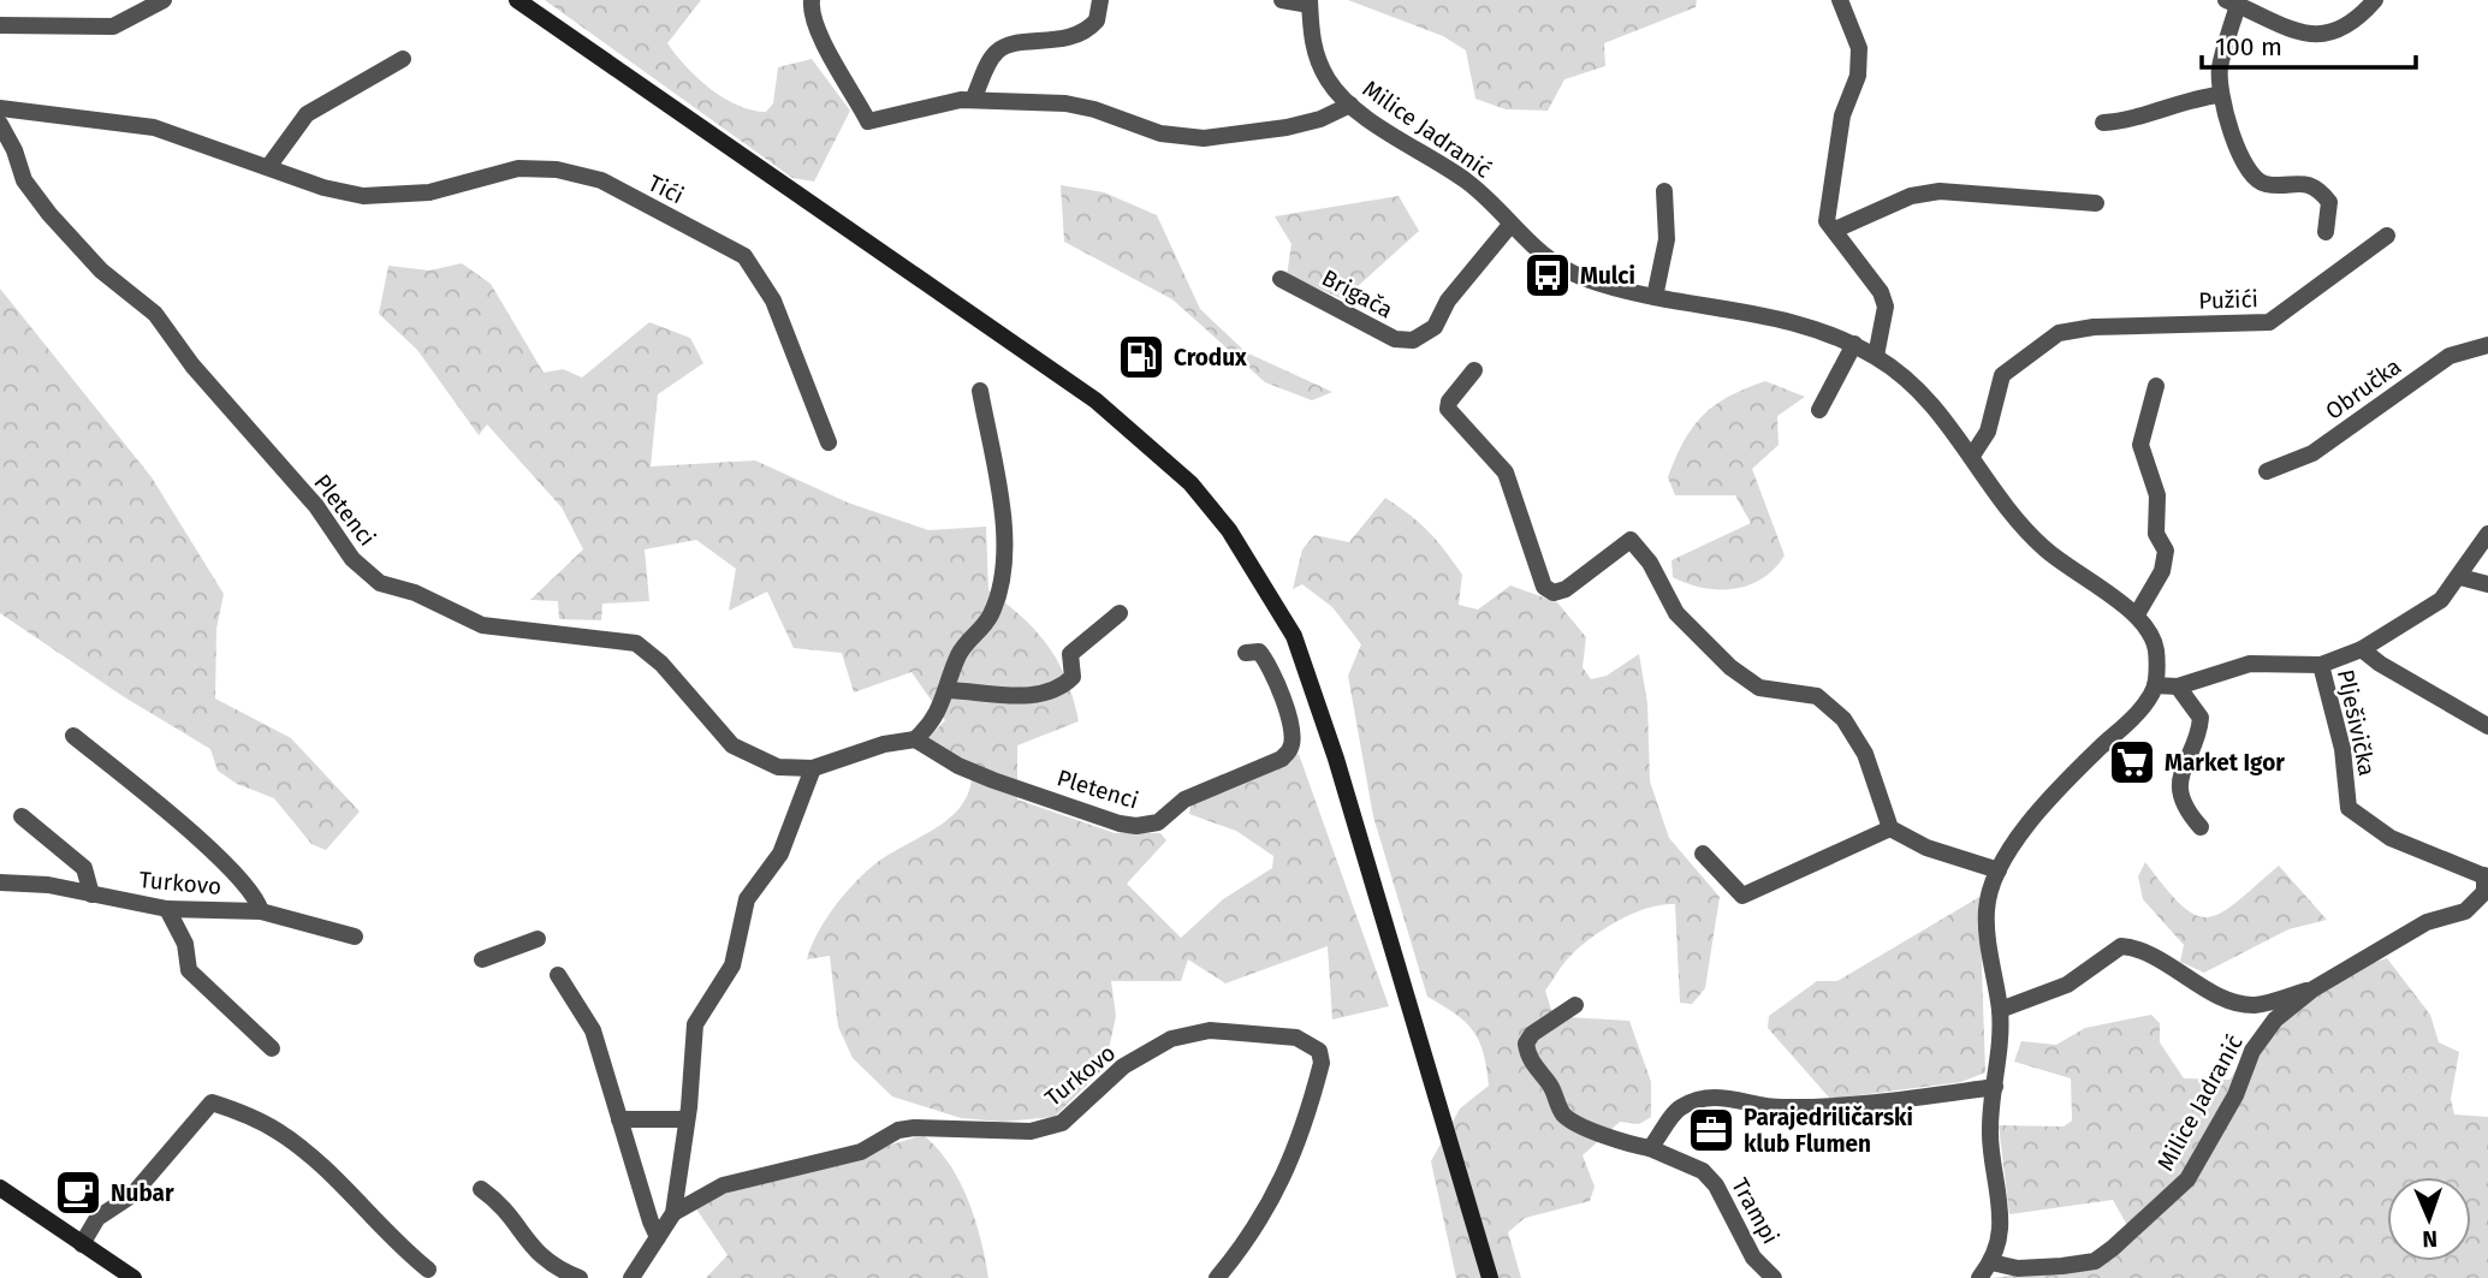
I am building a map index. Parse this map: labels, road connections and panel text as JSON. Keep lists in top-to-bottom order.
{
  "streets": {
    "street": [
      "Milice Jadranić",
      "Tići",
      "Brigača",
      "Pužići",
      "Obručka",
      "Pletenci",
      "Plješivička",
      "Turkovo",
      "Trampi"
    ]
  },
  "crossings": [
    ["Milice Jadranić", "Brigača"],
    ["Milice Jadranić", "Pužići"],
    ["Milice Jadranić", "Plješivička"]
  ],
  "places": {
    "bus stop": ["Mulci"],
    "fuel station": ["Crodux"],
    "supermarket": ["Market Igor"],
    "office": ["Parajedriličarski klub Flumen"],
    "cafe": ["Nubar"]
  },
  "scale_bar": "100 m",
  "north": "bottom"
}
